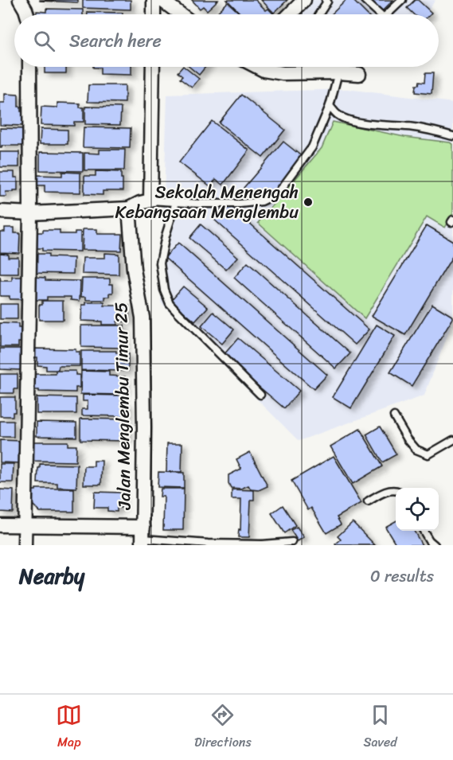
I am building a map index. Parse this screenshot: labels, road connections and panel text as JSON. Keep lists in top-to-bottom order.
{
  "streets": {
    "street": ["Jalan Menglembu Timur 25"]
  },
  "places": ["Sekolah Menengah Kebangsaan Menglembu"],
  "page": {
    "search": "Search here",
    "heading": ["Nearby", "0 results"],
    "nav": ["Map", "Directions", "Saved"]
  }
}
